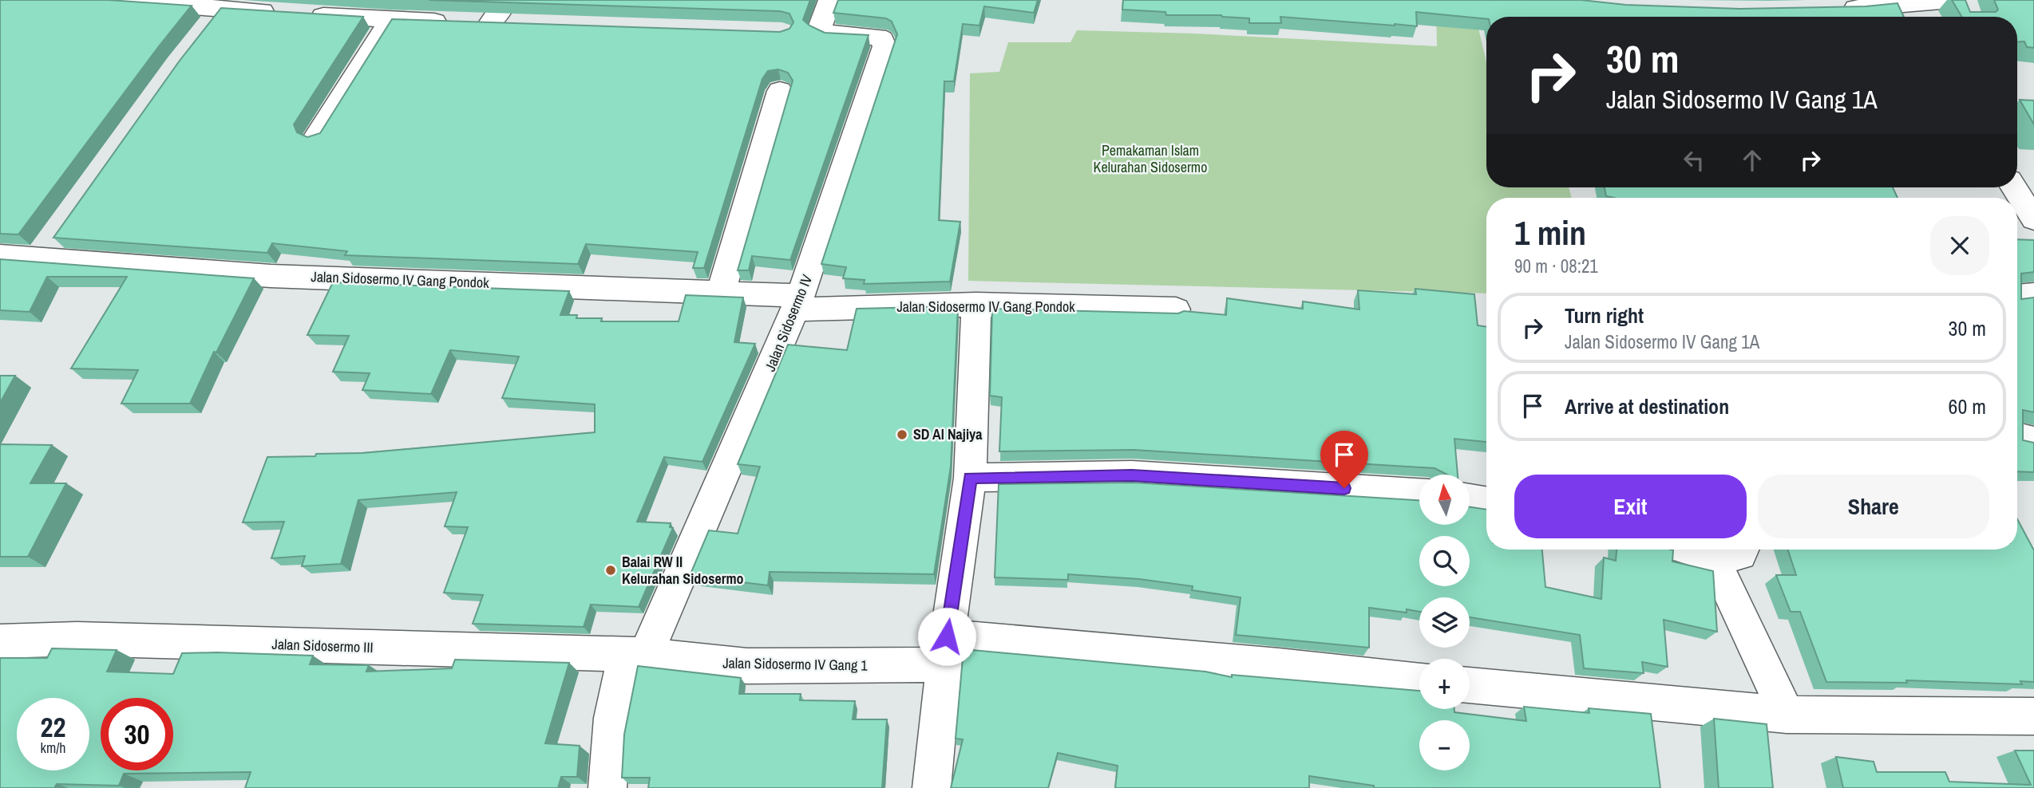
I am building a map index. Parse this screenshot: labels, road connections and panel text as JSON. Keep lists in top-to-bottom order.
{
  "streets": {
    "street": [
      "Jalan Sidosermo IV Gang Pondok",
      "Jalan Sidosermo IV",
      "Jalan Sidosermo III",
      "Jalan Sidosermo IV Gang 1"
    ]
  },
  "crossings": [
    ["Jalan Sidosermo IV Gang Pondok", "Jalan Sidosermo IV"],
    ["Jalan Sidosermo IV", "Jalan Sidosermo III"],
    ["Jalan Sidosermo IV", "Jalan Sidosermo IV Gang 1"],
    ["Jalan Sidosermo III", "Jalan Sidosermo IV Gang 1"]
  ],
  "parks": ["Pemakaman Islam Kelurahan Sidosermo"],
  "places": ["SD Al Najiya", "Balai RW II Kelurahan Sidosermo"],
  "north": "top",
  "page": {
    "turn": ["30 m", "Jalan Sidosermo IV Gang 1A"],
    "heading": ["1 min", "90 m · 08:21"],
    "list": [
      {
        "name": "Turn right",
        "note": "Jalan Sidosermo IV Gang 1A",
        "value": "30 m"
      },
      {
        "name": "Arrive at destination",
        "value": "60 m"
      }
    ],
    "buttons": ["Exit", "Share"],
    "map_buttons": ["+", "−"],
    "speed": "22 km/h",
    "limit": "30"
  }
}
